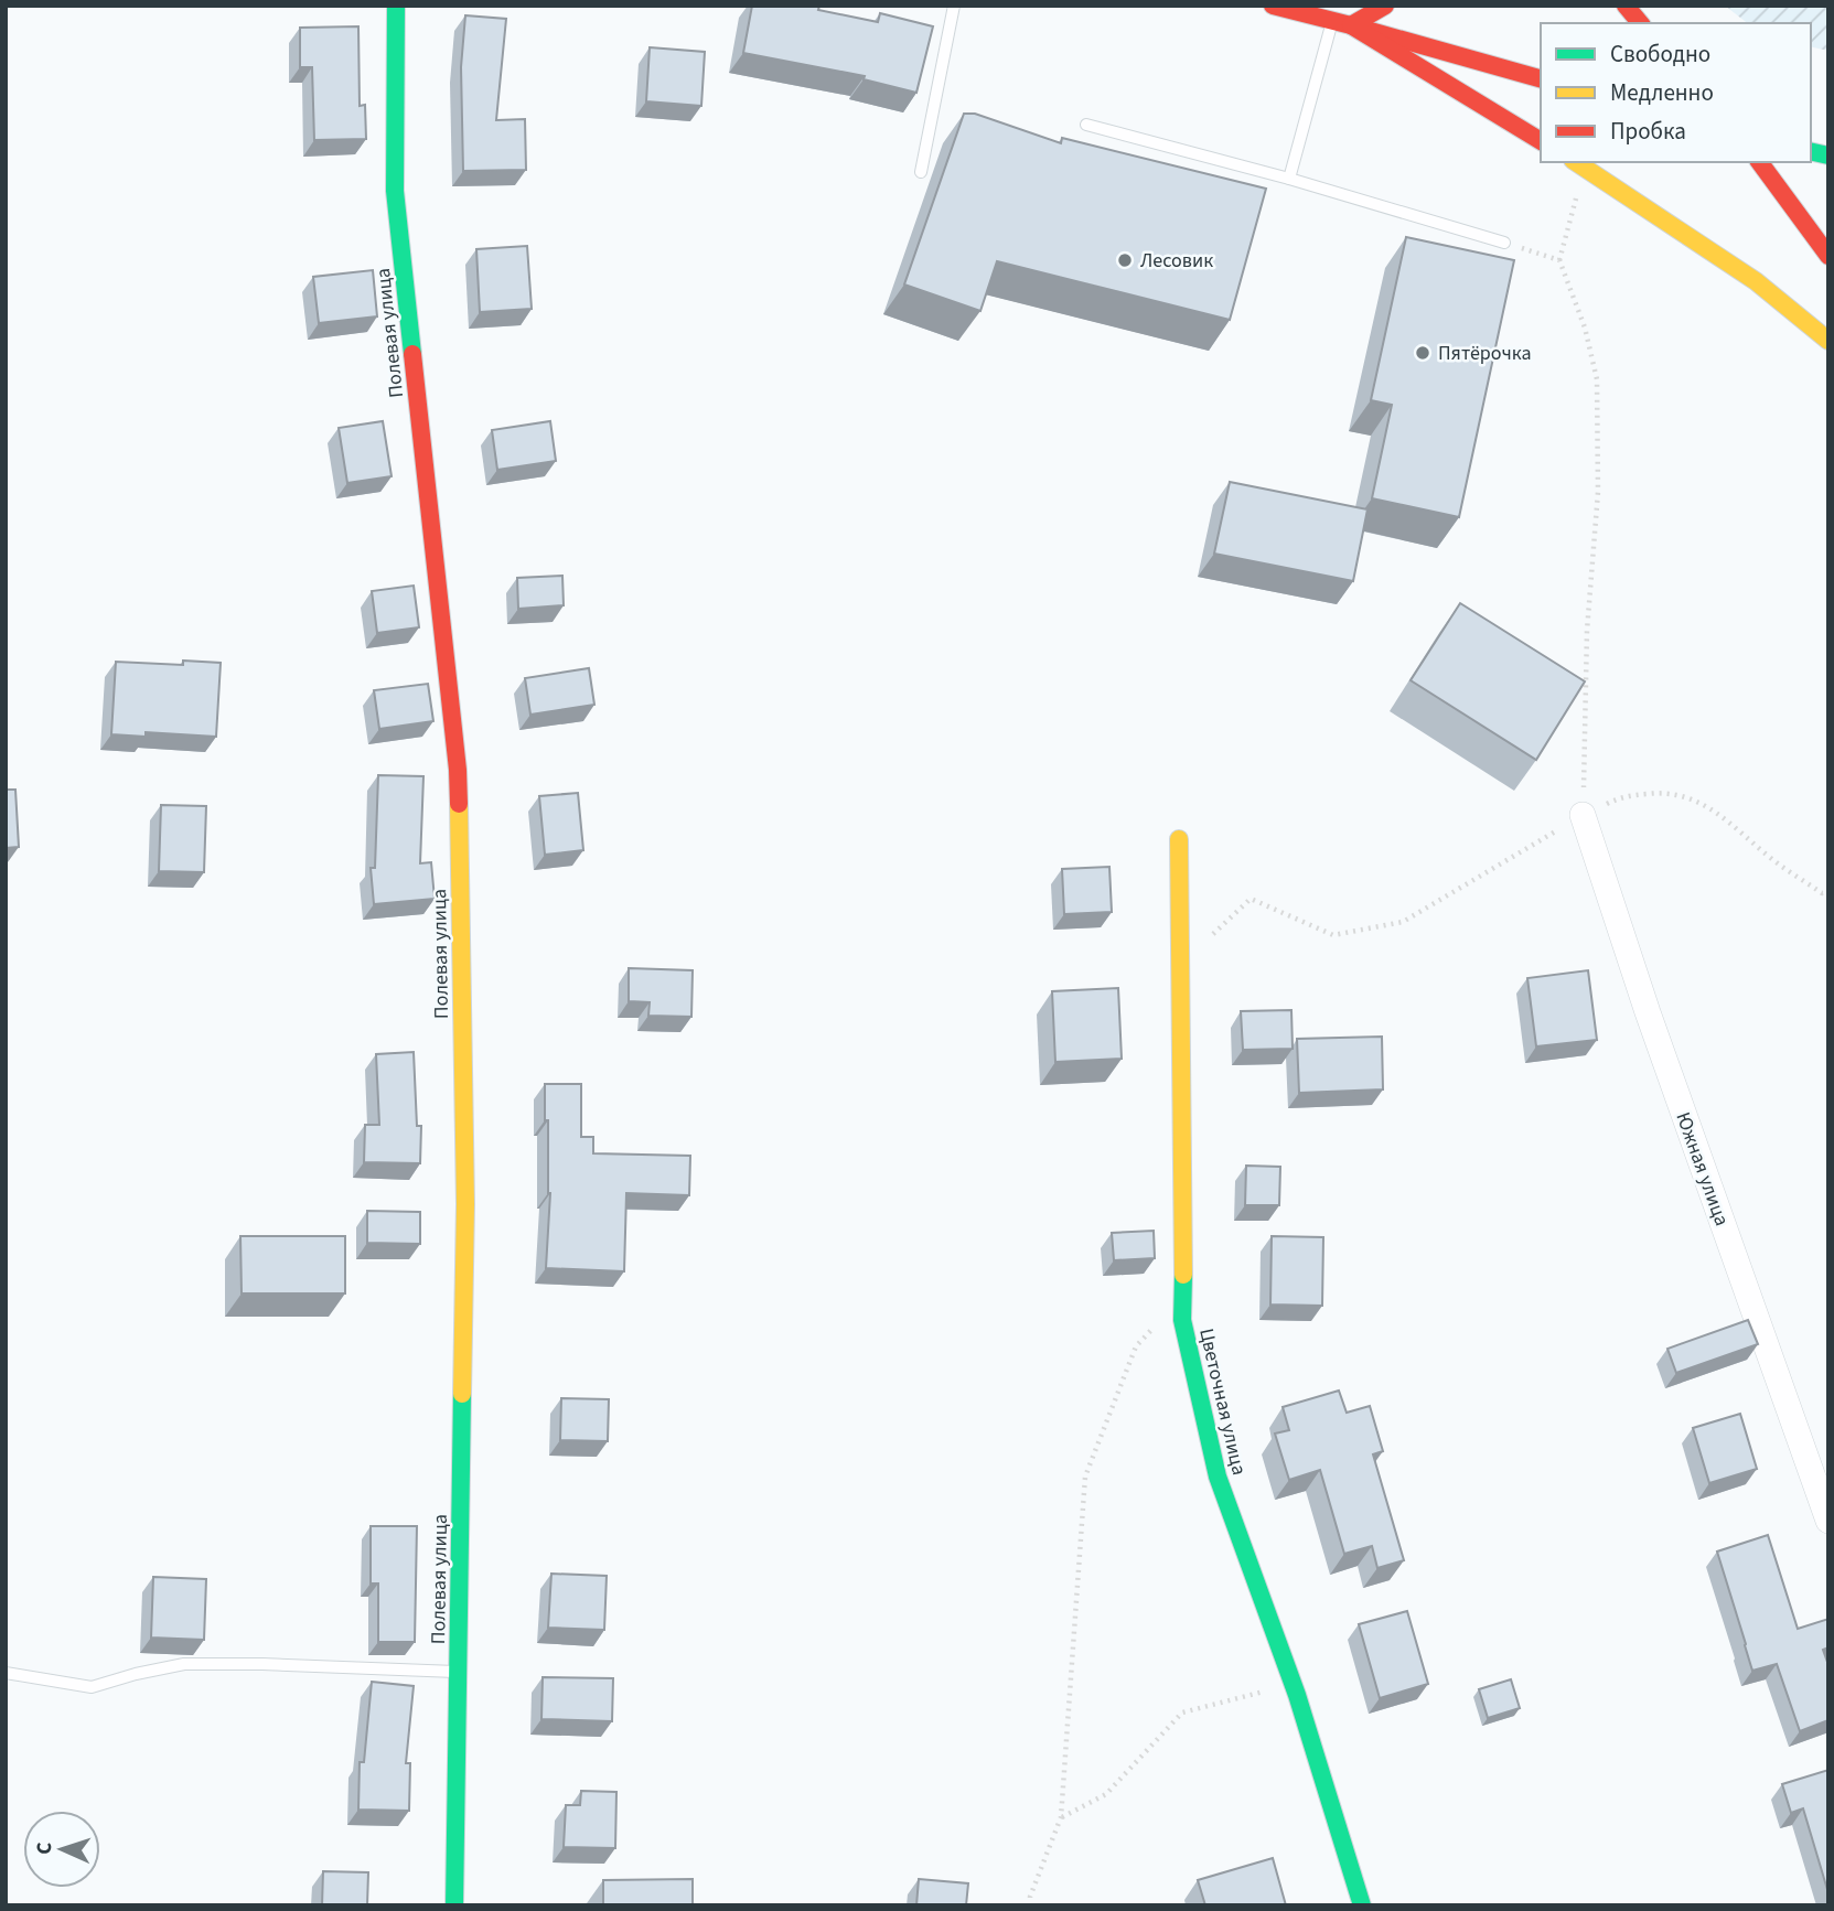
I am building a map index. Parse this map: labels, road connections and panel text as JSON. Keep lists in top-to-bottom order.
{
  "streets": {
    "street": ["Полевая улица", "Южная улица", "Цветочная улица"]
  },
  "places": ["Лесовик", "Пятёрочка"],
  "legend": ["Свободно", "Медленно", "Пробка"],
  "north": "left"
}
